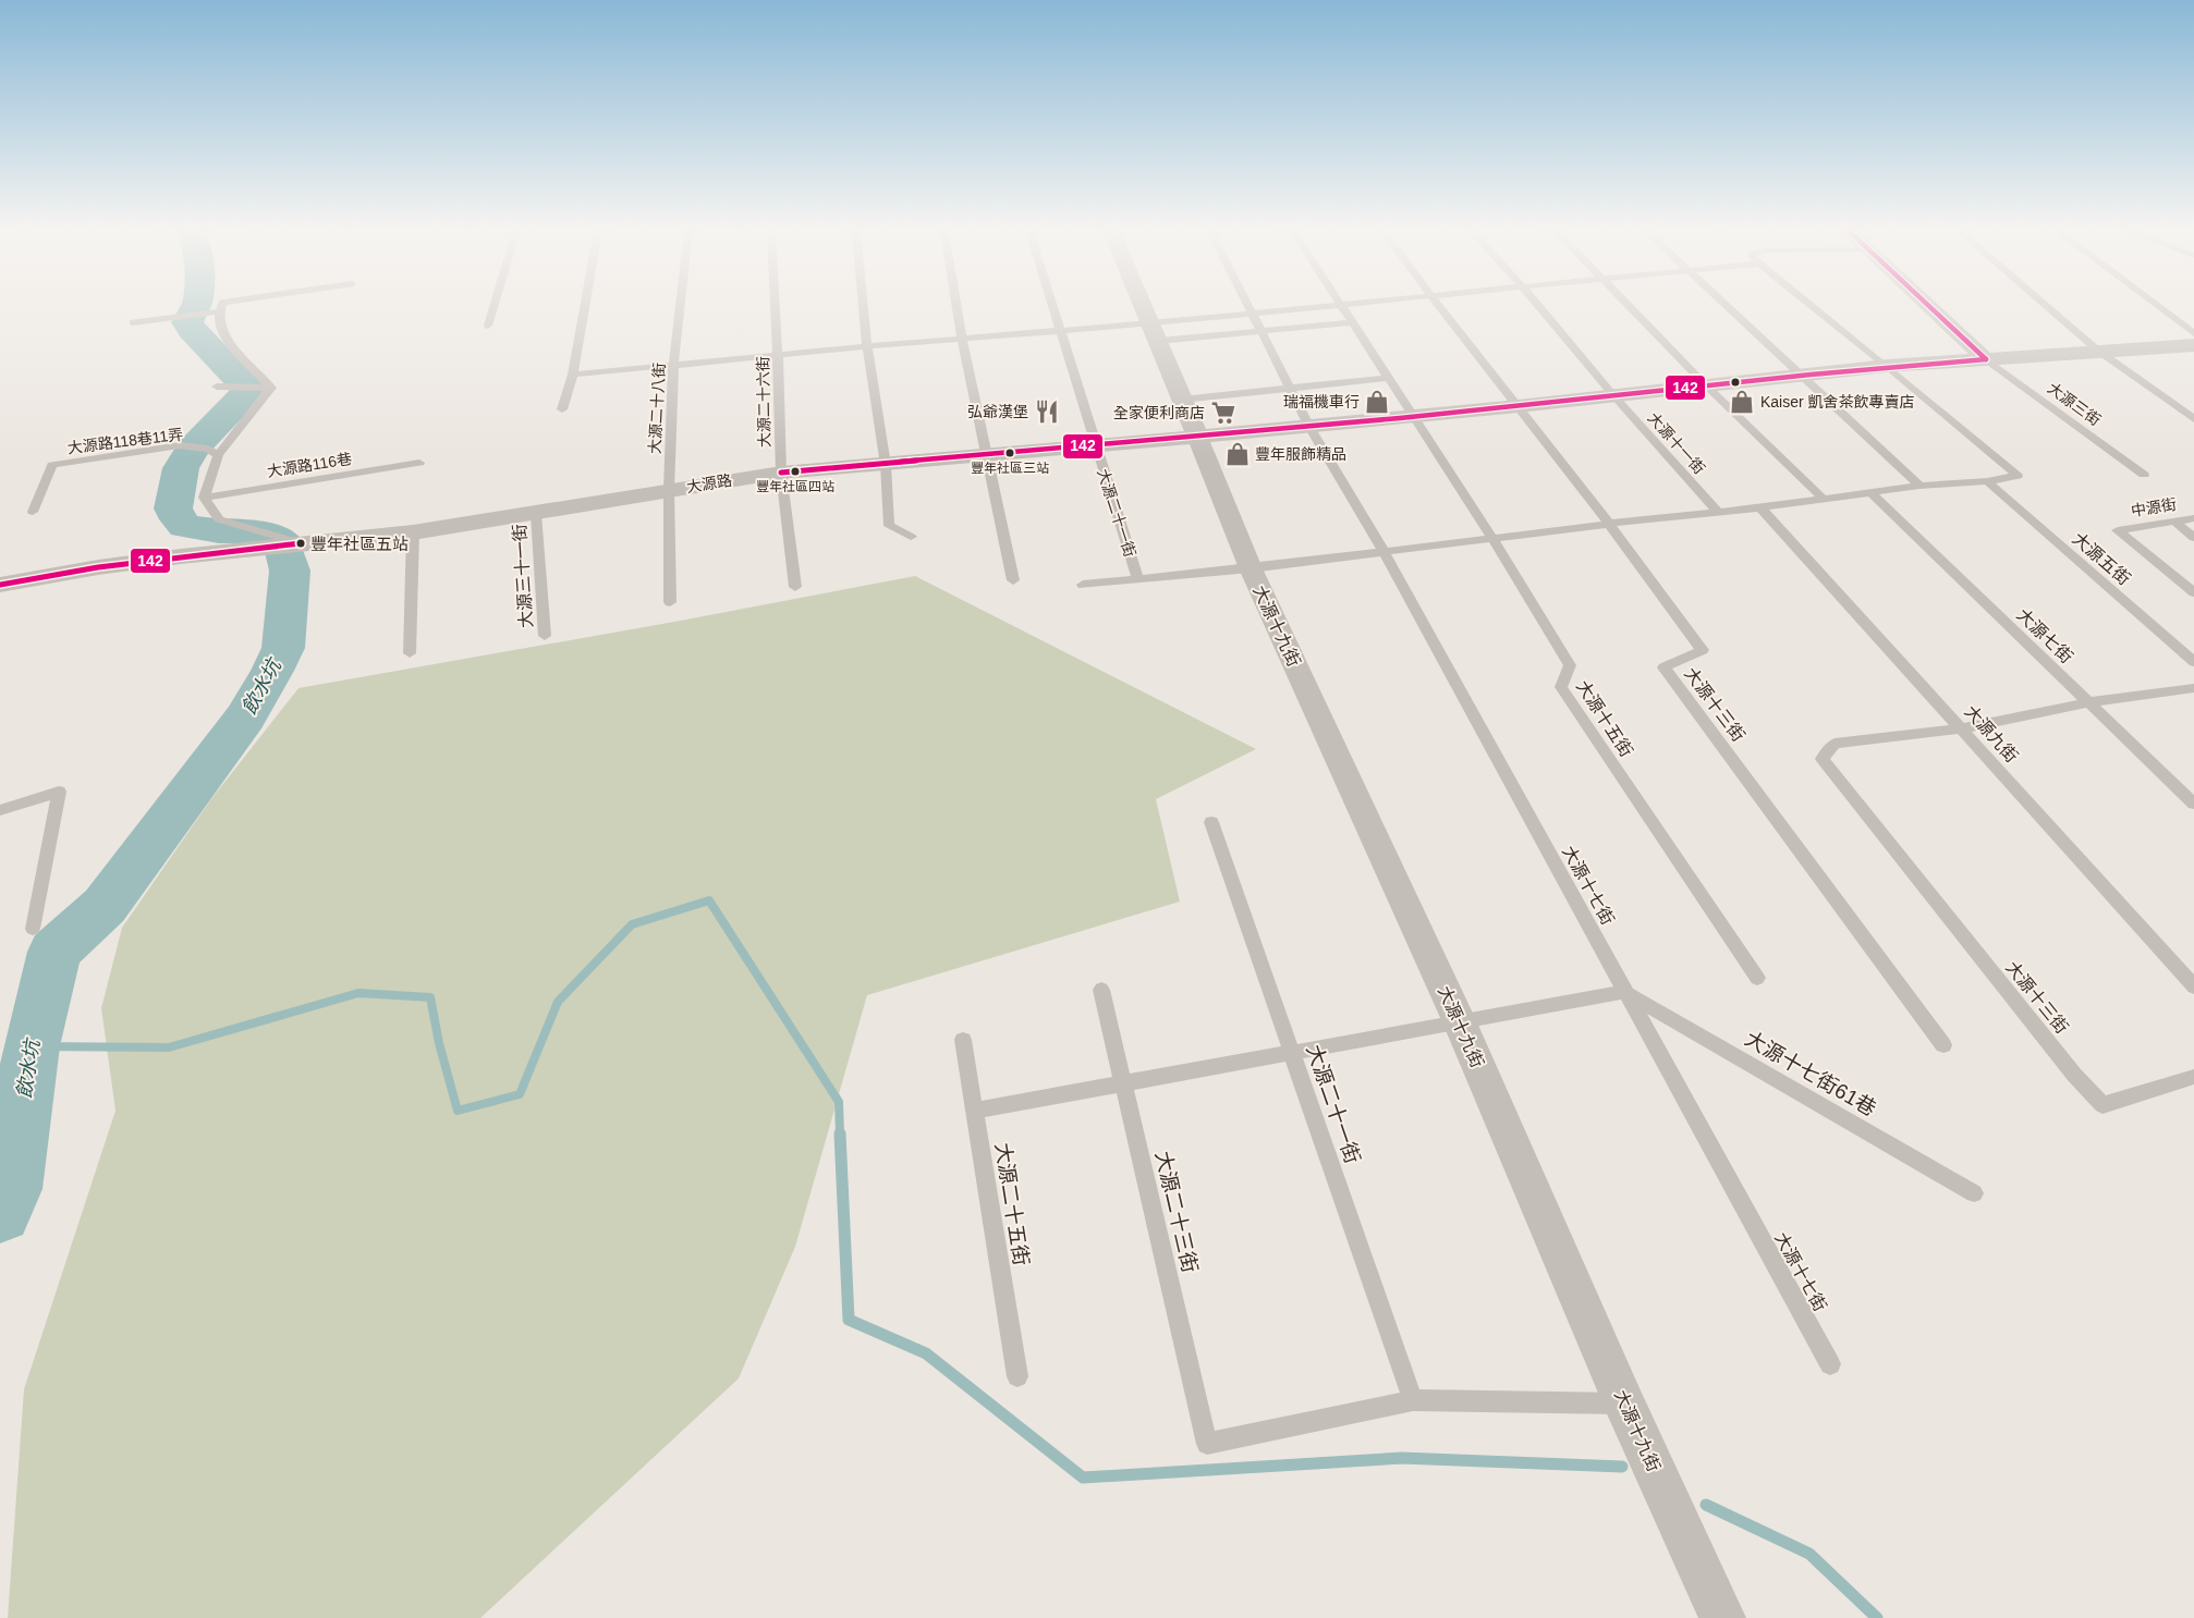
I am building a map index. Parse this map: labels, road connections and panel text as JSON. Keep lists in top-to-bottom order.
{
  "streets": {
    "street": ["大源路", "大源十九街"],
    "lane": [
      "大源二十六街",
      "大源三街",
      "大源二十八街",
      "大源路118巷11弄",
      "大源十一街",
      "大源路116巷",
      "中源街",
      "大源二十一街",
      "大源五街",
      "大源三十一街",
      "大源七街",
      "大源十三街",
      "大源十五街",
      "大源九街",
      "大源十七街",
      "大源十七街61巷",
      "大源二十五街",
      "大源二十三街"
    ]
  },
  "crossings": [
    ["大源二十六街", "大源路"],
    ["大源三街", "大源路"],
    ["大源二十八街", "大源路"],
    ["大源十一街", "大源路"],
    ["大源路", "大源二十一街"],
    ["大源路", "大源三十一街"],
    ["大源路", "大源十九街"],
    ["大源路", "大源十三街"],
    ["大源路", "大源十五街"],
    ["大源路", "大源十七街"],
    ["大源二十一街", "大源二十三街"],
    ["大源七街", "大源十三街"],
    ["大源十三街", "大源九街"],
    ["大源十七街", "大源十七街61巷"]
  ],
  "water": ["飲水坑"],
  "places": {
    "shop": ["瑞福機車行", "Kaiser 凱舍茶飲專賣店", "豐年服飾精品"],
    "restaurant": ["弘爺漢堡"],
    "supermarket": ["全家便利商店"],
    "other": ["豐年社區三站", "豐年社區四站", "豐年社區五站"]
  },
  "lines": ["transit line 142"]
}
